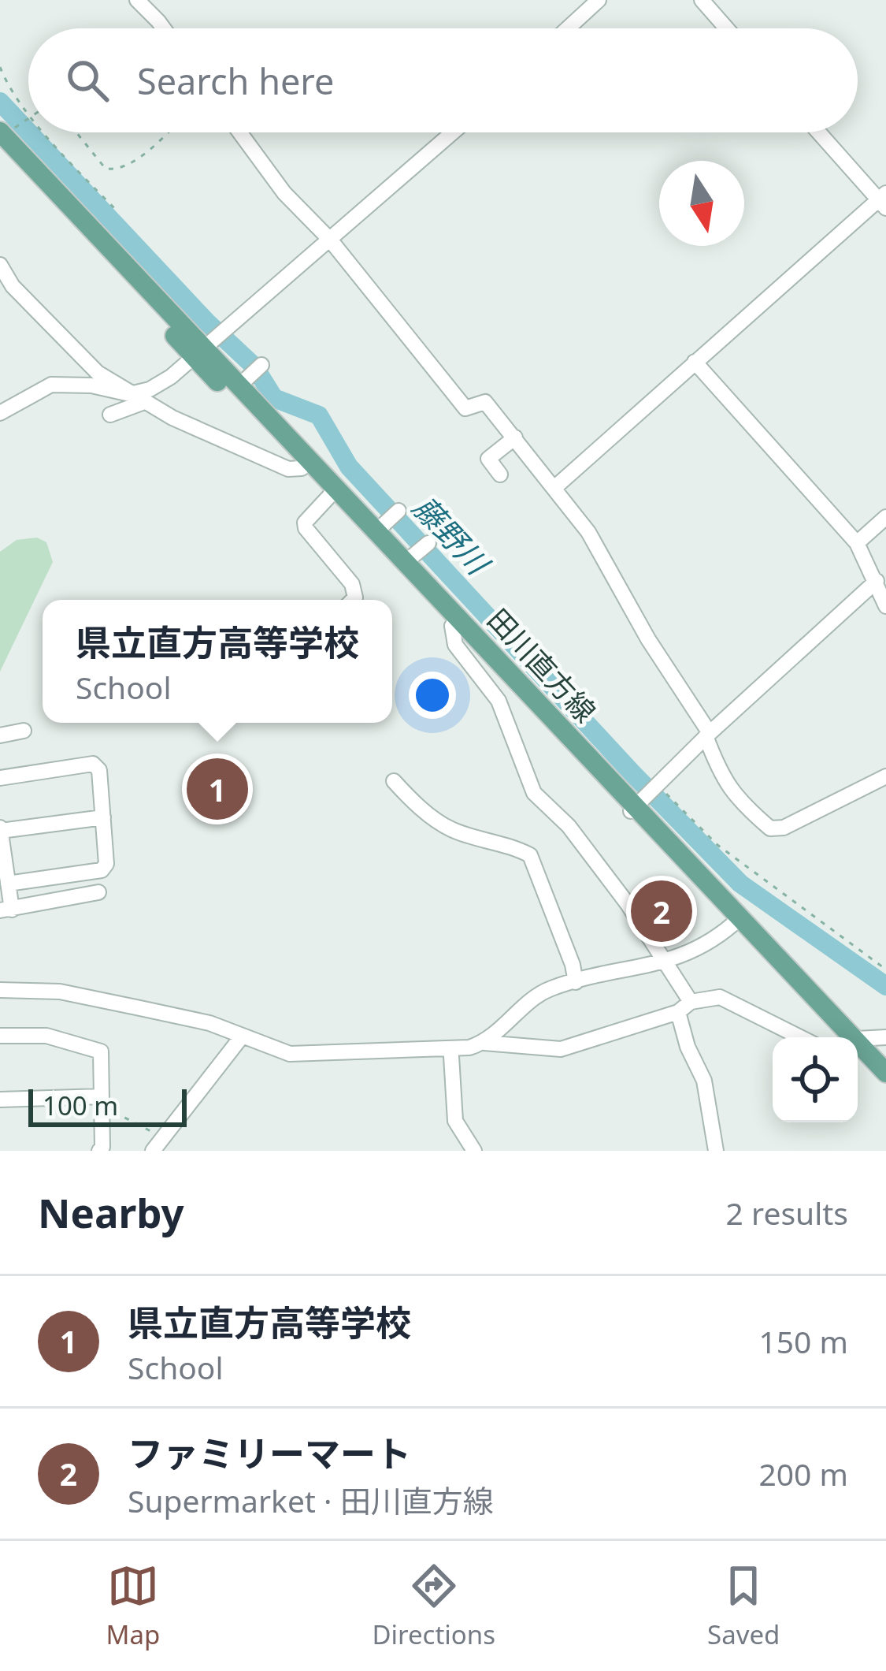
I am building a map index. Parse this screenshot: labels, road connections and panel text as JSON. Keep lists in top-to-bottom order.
{
  "streets": {
    "main road": ["田川直方線"]
  },
  "water": ["藤野川"],
  "scale_bar": "100 m",
  "north": "bottom",
  "page": {
    "search": "Search here",
    "popup": ["県立直方高等学校", "School"],
    "pins": ["1", "2"],
    "scale": "100 m",
    "heading": ["Nearby", "2 results"],
    "list": [
      {
        "mark": "1",
        "name": "県立直方高等学校",
        "note": "School",
        "value": "150 m"
      },
      {
        "mark": "2",
        "name": "ファミリーマート",
        "note": "Supermarket · 田川直方線",
        "value": "200 m"
      }
    ],
    "nav": ["Map", "Directions", "Saved"]
  }
}
